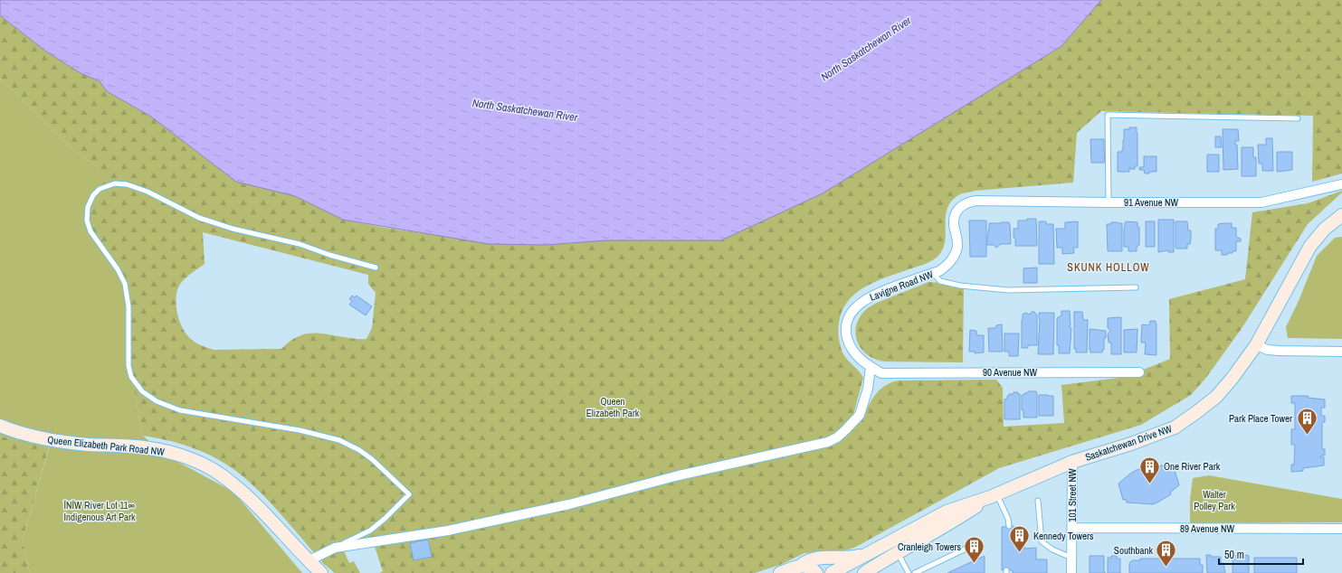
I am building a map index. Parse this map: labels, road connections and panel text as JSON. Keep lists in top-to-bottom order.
{
  "streets": {
    "main road": ["Saskatchewan Drive NW", "Queen Elizabeth Park Road NW"],
    "street": [
      "91 Avenue NW",
      "Lavigne Road NW",
      "90 Avenue NW",
      "101 Street NW",
      "89 Avenue NW"
    ]
  },
  "crossings": [
    ["91 Avenue NW", "Lavigne Road NW"],
    ["Lavigne Road NW", "90 Avenue NW"],
    ["Saskatchewan Drive NW", "101 Street NW"],
    ["101 Street NW", "89 Avenue NW"]
  ],
  "districts": ["SKUNK HOLLOW"],
  "water": ["North Saskatchewan River"],
  "parks": ["Queen Elizabeth Park", "Walter Polley Park", "ÎNÎW River Lot 11∞ Indigenous Art Park"],
  "places": {
    "building": [
      "Park Place Tower",
      "One River Park",
      "Kennedy Towers",
      "Cranleigh Towers",
      "Southbank"
    ]
  },
  "scale_bar": "50 m"
}
